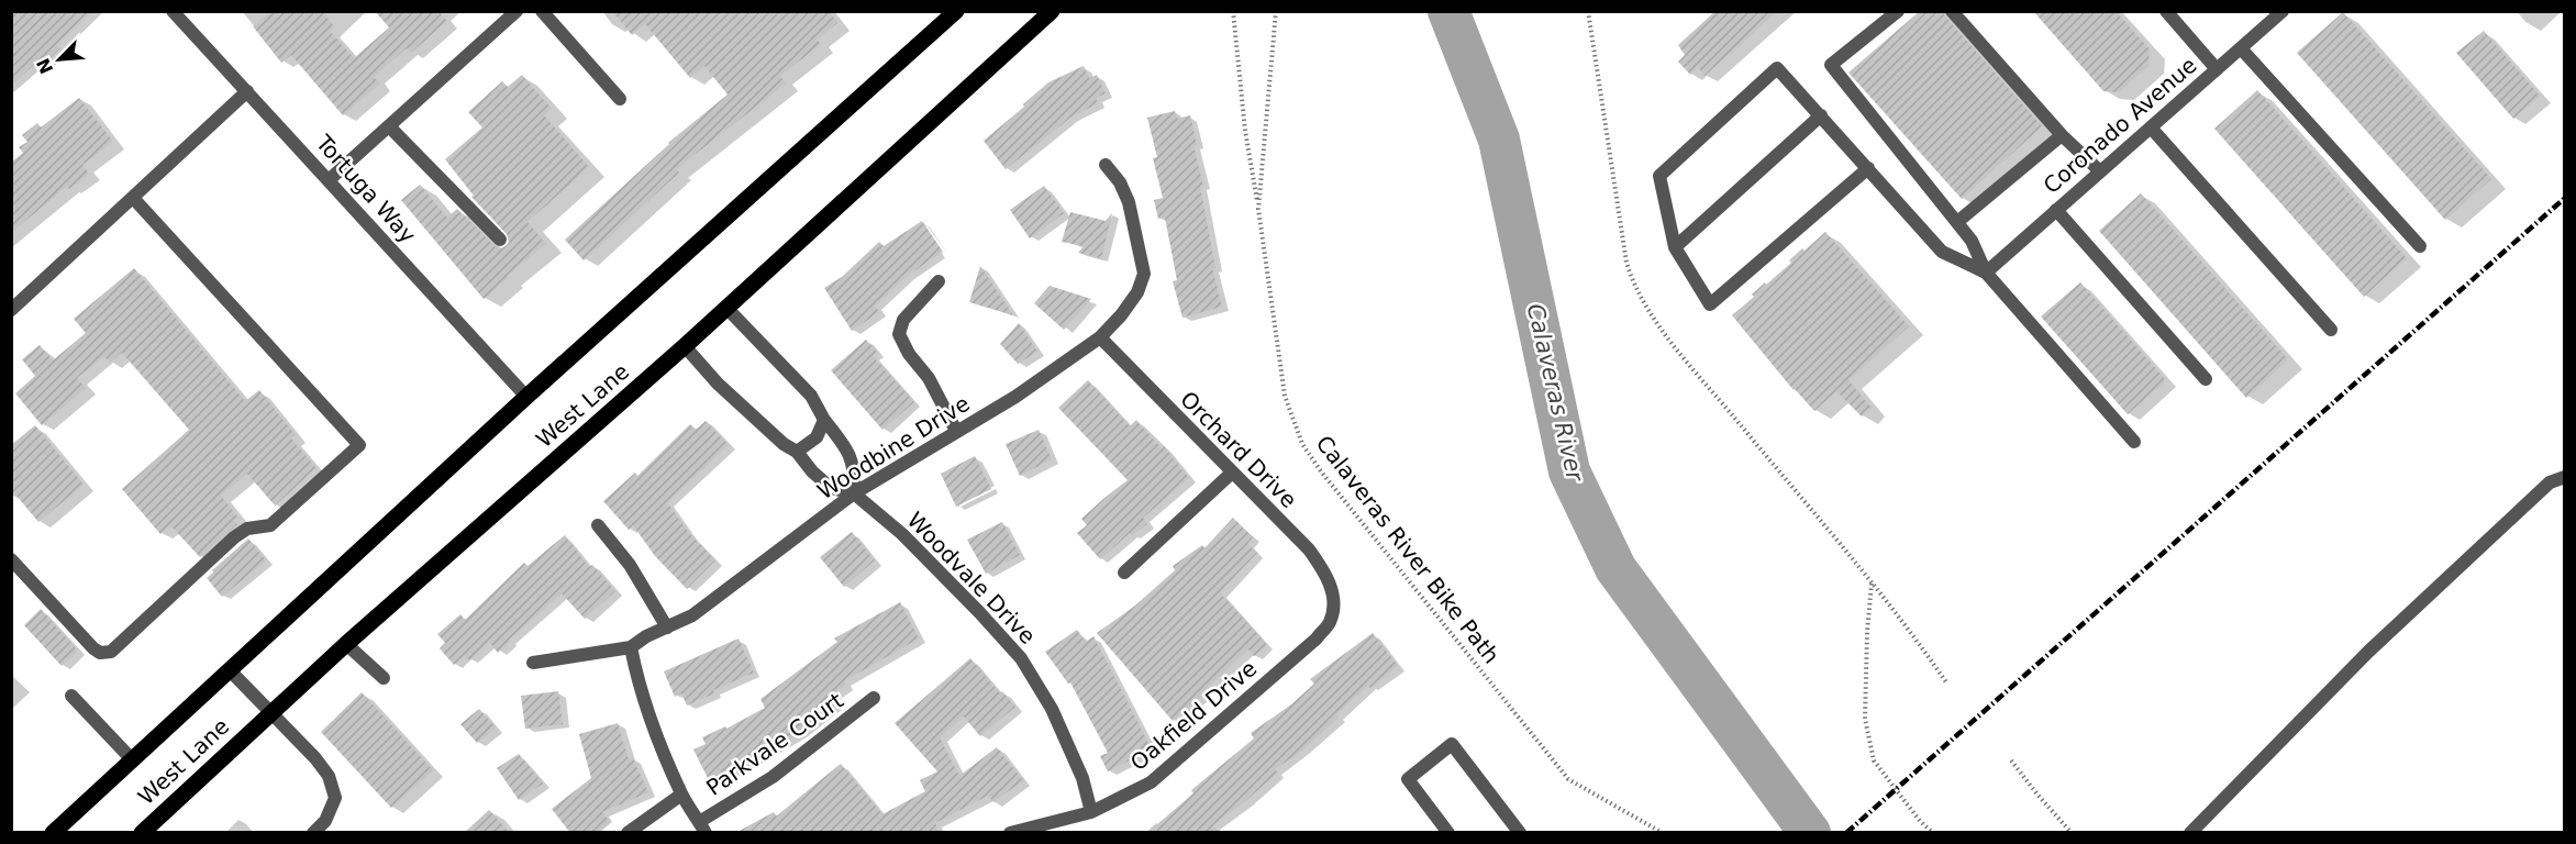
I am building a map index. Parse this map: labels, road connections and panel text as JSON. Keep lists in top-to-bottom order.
{
  "streets": {
    "main road": ["West Lane"],
    "street": [
      "Coronado Avenue",
      "Tortuga Way",
      "Woodbine Drive",
      "Orchard Drive",
      "Woodvale Drive",
      "Oakfield Drive",
      "Parkvale Court"
    ],
    "path": ["Calaveras River Bike Path"]
  },
  "crossings": [
    ["Tortuga Way", "West Lane"],
    ["West Lane", "Woodvale Drive"],
    ["Woodbine Drive", "Orchard Drive"],
    ["Woodbine Drive", "Woodvale Drive"],
    ["Orchard Drive", "Oakfield Drive"],
    ["Woodvale Drive", "Oakfield Drive"]
  ],
  "water": ["Calaveras River"],
  "north": "bottom left"
}
